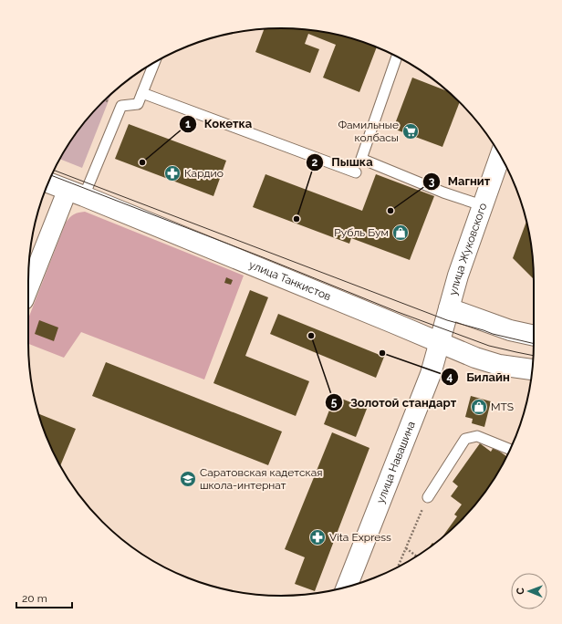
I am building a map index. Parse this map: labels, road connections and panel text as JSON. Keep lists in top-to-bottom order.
{
  "streets": {
    "main road": ["улица Жуковского", "улица Танкистов", "улица Навашина"]
  },
  "crossings": [
    ["улица Жуковского", "улица Навашина"],
    ["улица Танкистов", "улица Навашина"]
  ],
  "places": {
    "supermarket": ["Фамильные колбасы"],
    "other": [
      "Кокетка",
      "Магнит",
      "Пышка",
      "Золотой стандарт",
      "Билайн"
    ],
    "pharmacy": ["Кардио", "Vita Express"],
    "shop": ["Рубль Бум", "MTS"],
    "school or university": ["Саратовская кадетская школа-интернат"]
  },
  "scale_bar": "20 m",
  "north": "left"
}
